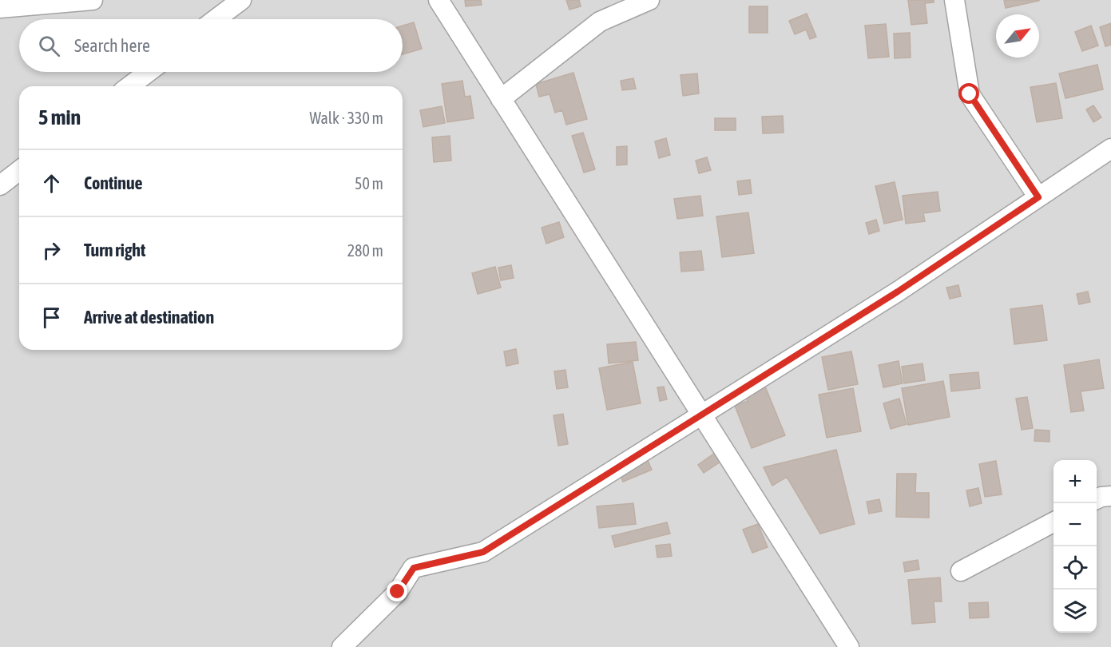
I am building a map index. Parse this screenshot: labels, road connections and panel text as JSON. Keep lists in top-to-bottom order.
{
  "north": "top right",
  "page": {
    "search": "Search here",
    "heading": ["5 min", "Walk · 330 m"],
    "list": [
      ["Continue", "50 m"],
      ["Turn right", "280 m"],
      "Arrive at destination"
    ],
    "map_buttons": ["+", "−"]
  }
}
